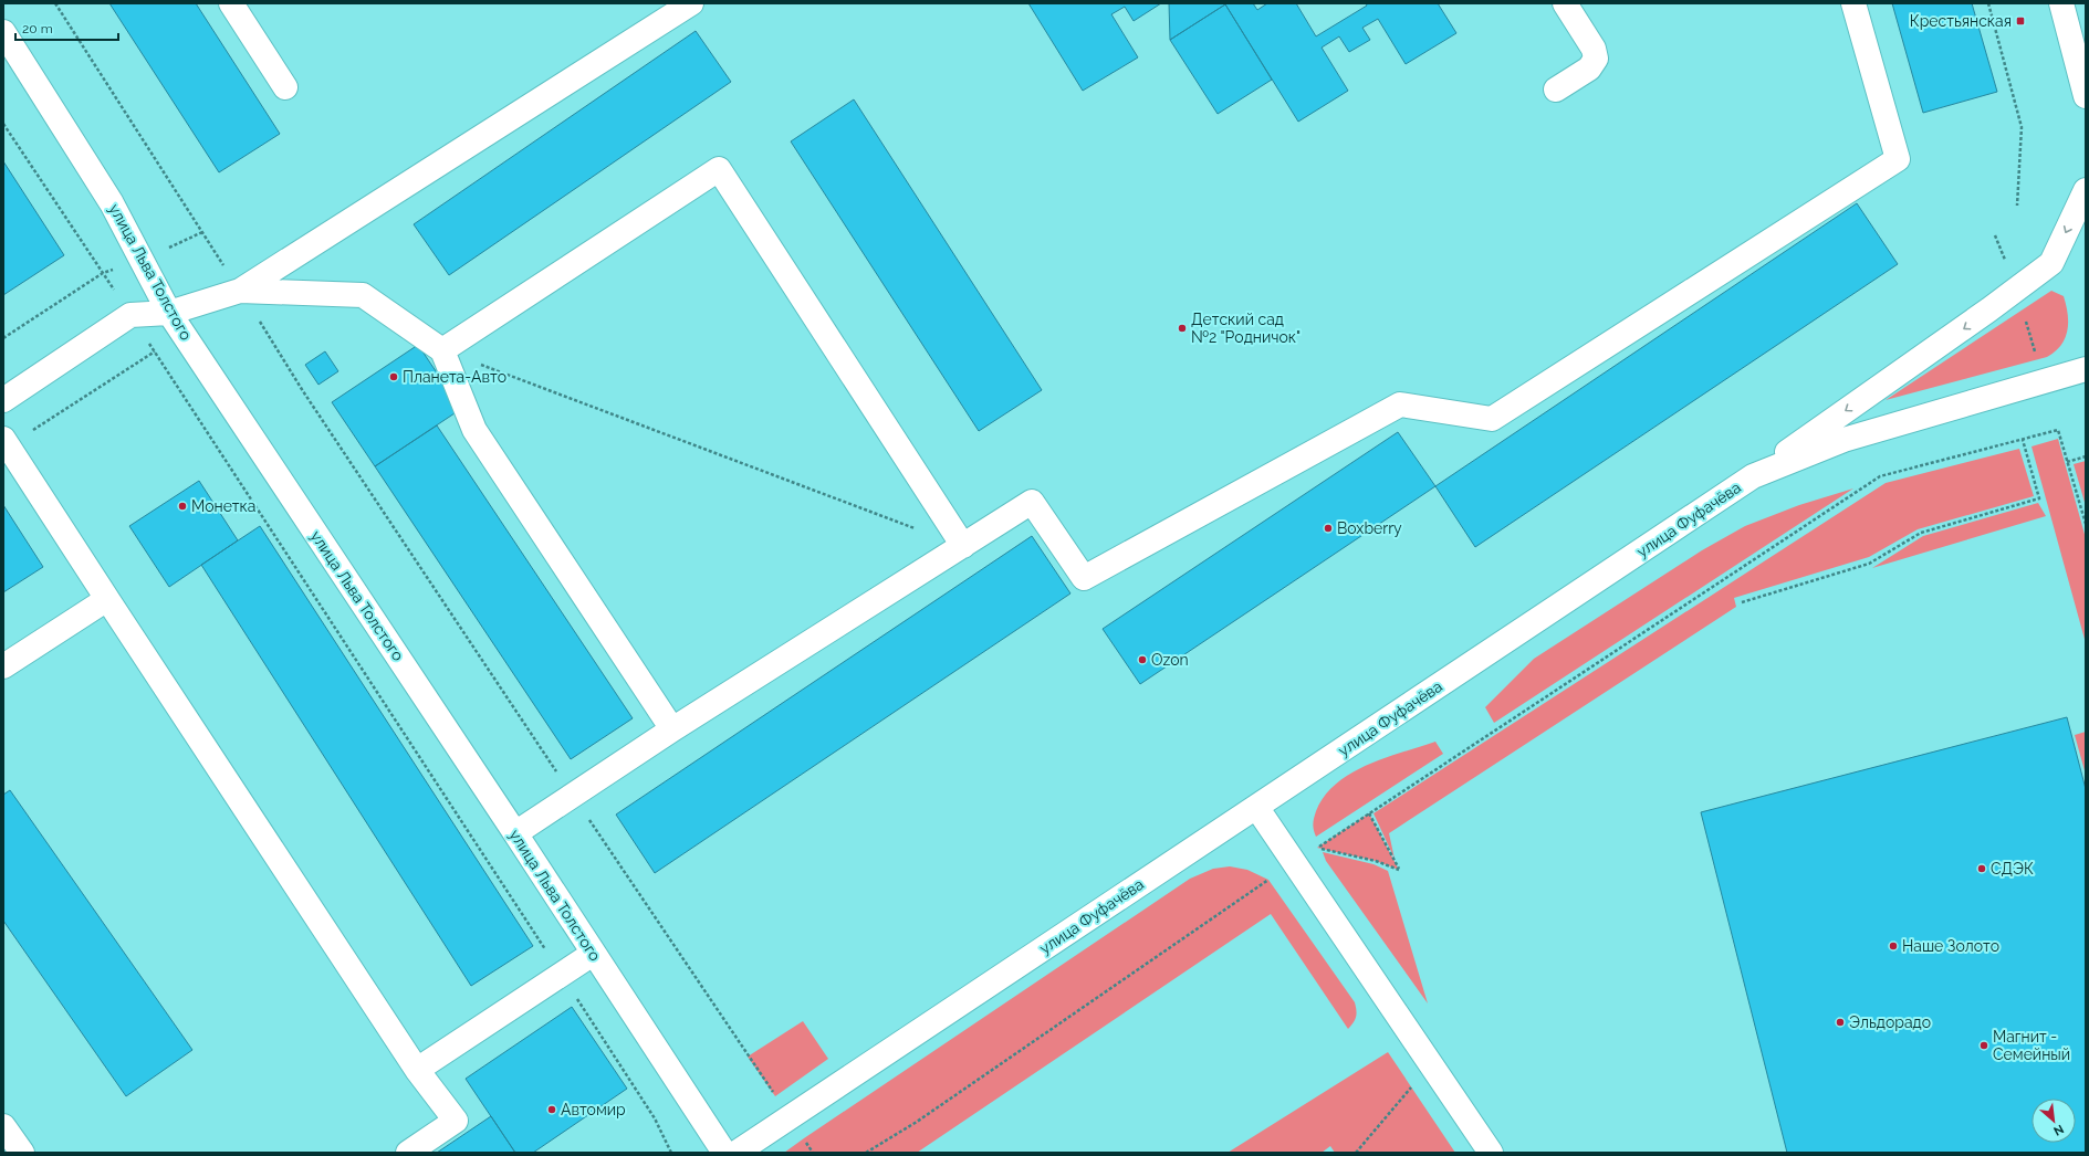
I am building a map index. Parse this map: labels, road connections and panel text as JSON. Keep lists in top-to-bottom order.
{
  "streets": {
    "street": ["улица Льва Толстого", "улица Фуфачёва"]
  },
  "places": {
    "transit": ["Крестьянская"],
    "other": [
      "Детский сад №2 \"Родничок\"",
      "Планета-Авто",
      "Монетка",
      "Boxberry",
      "Ozon",
      "СДЭК",
      "Наше Золото",
      "Эльдорадо",
      "Магнит - Семейный",
      "Автомир"
    ]
  },
  "scale_bar": "20 m",
  "north": "bottom right"
}
